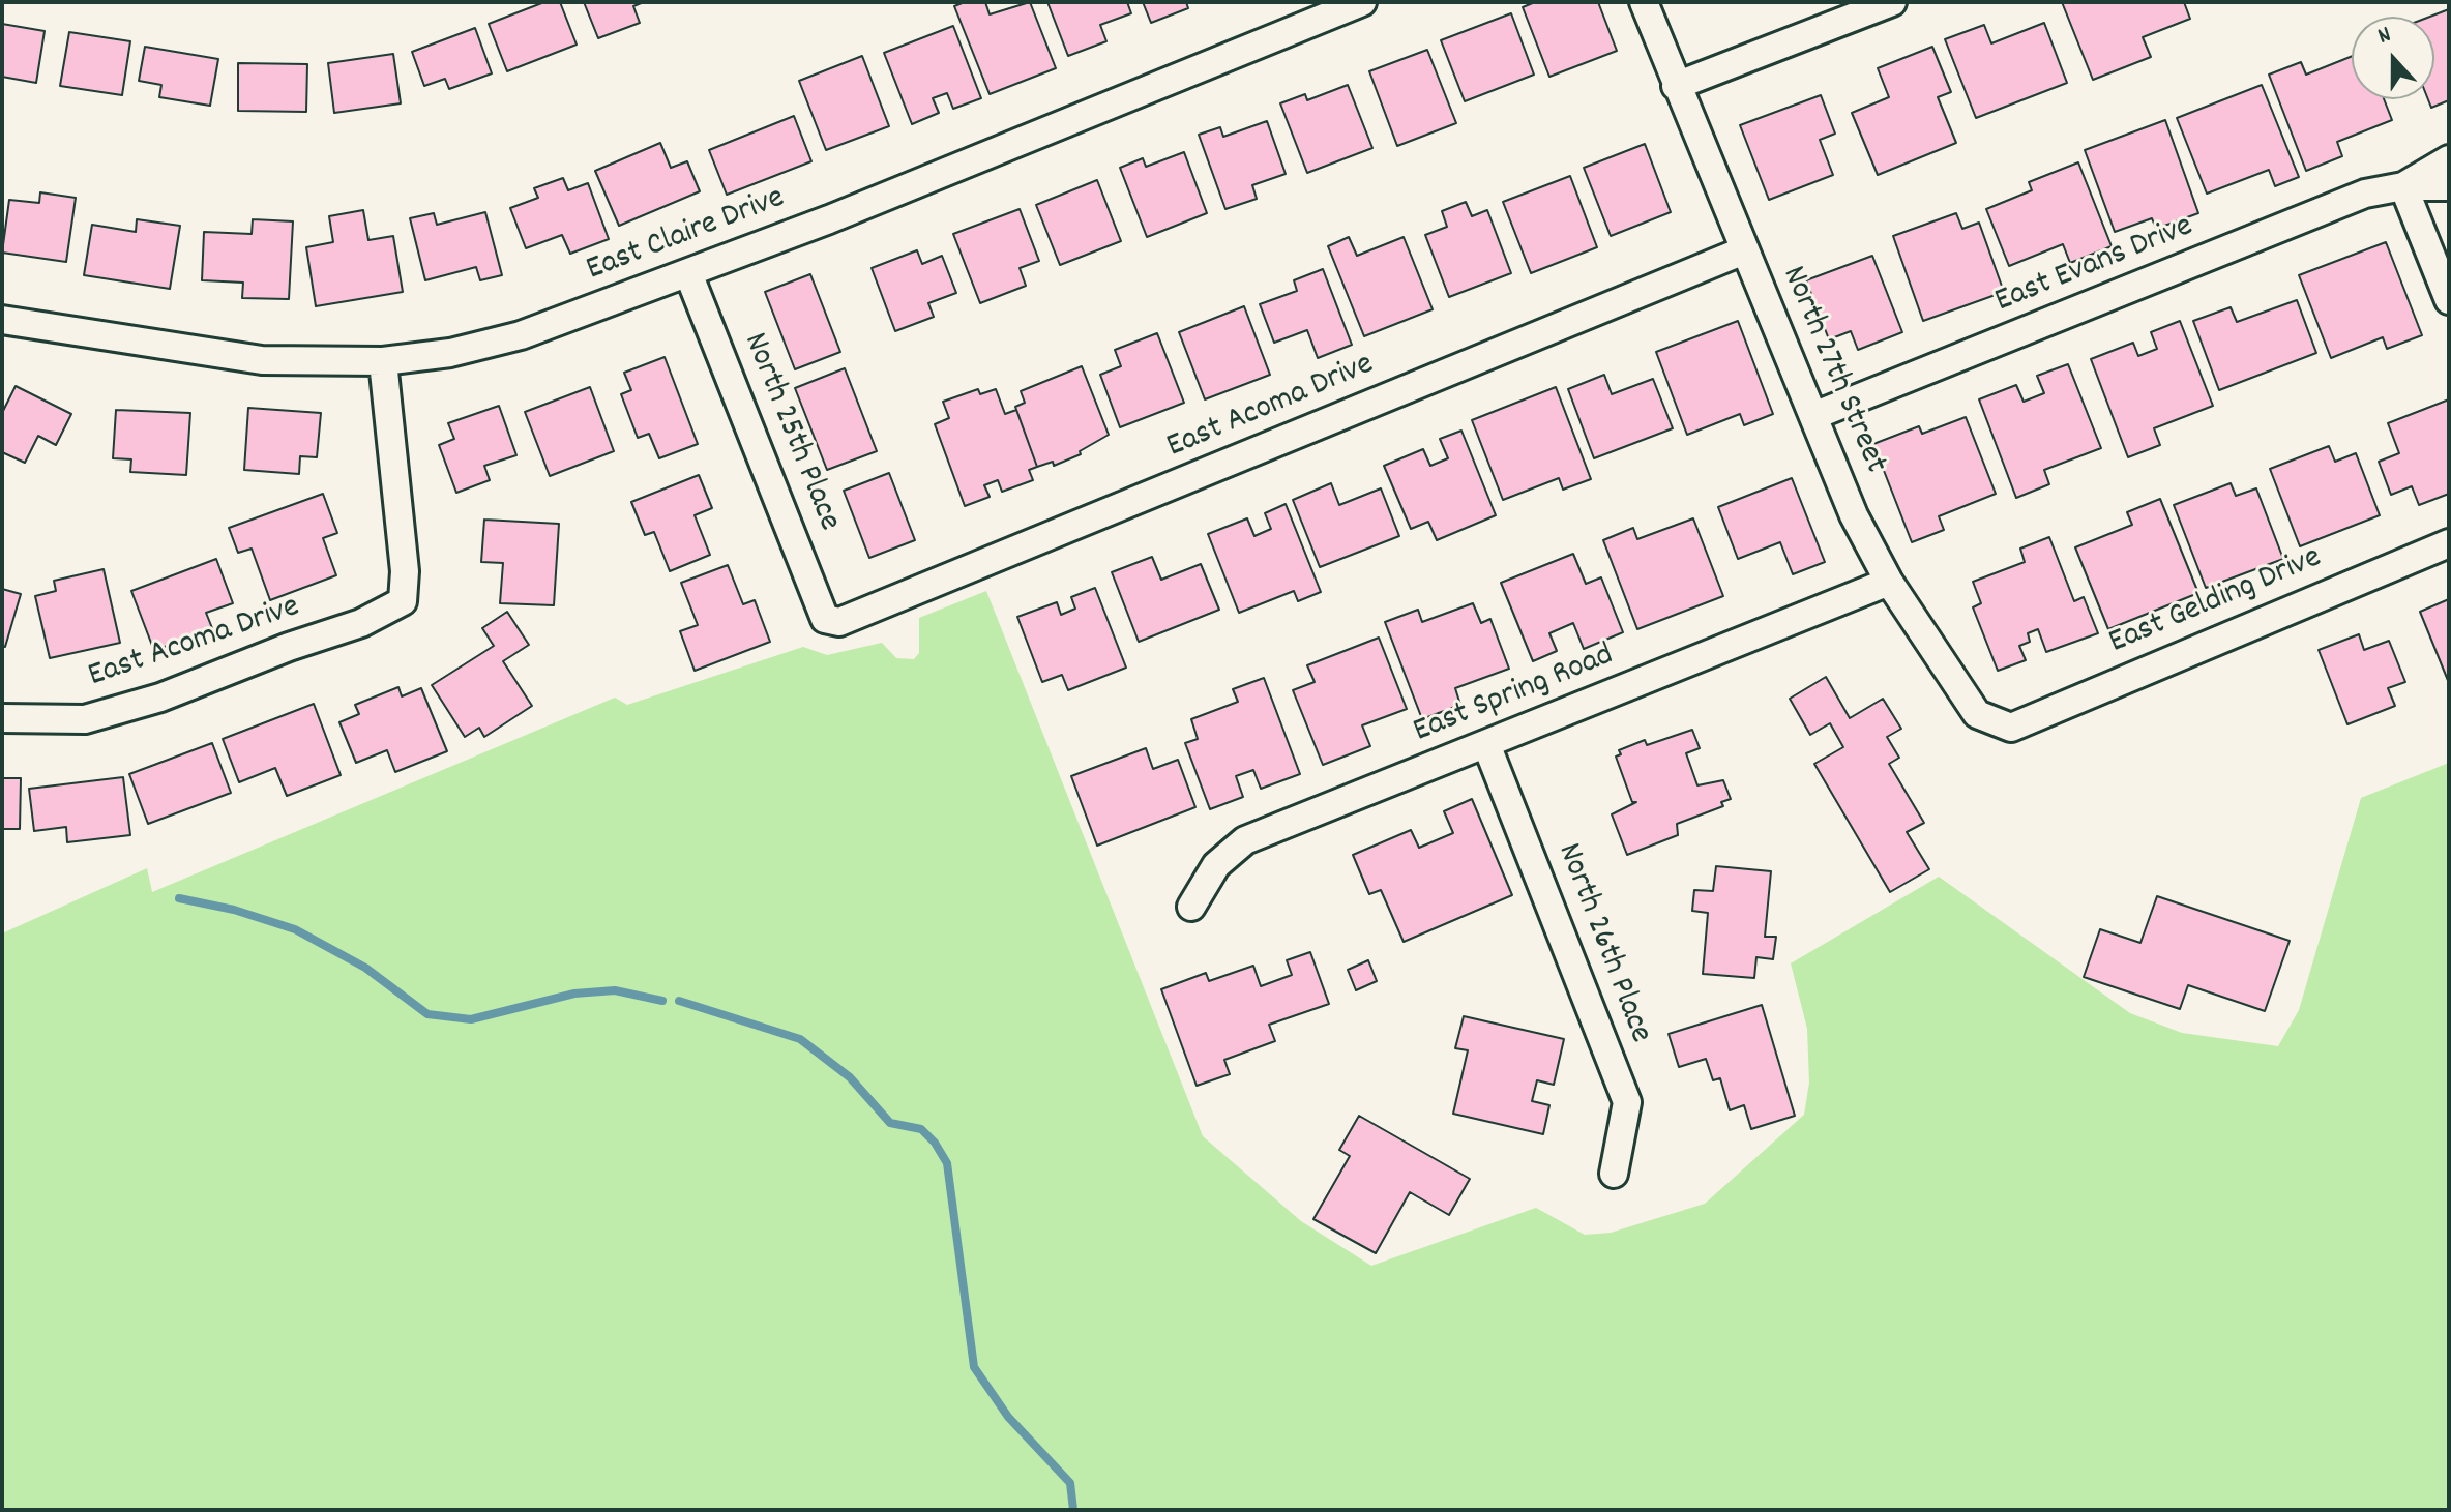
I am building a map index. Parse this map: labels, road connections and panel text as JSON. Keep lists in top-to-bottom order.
{
  "streets": {
    "street": [
      "East Claire Drive",
      "East Evans Drive",
      "North 27th Street",
      "East Acoma Drive",
      "North 25th Place",
      "East Gelding Drive",
      "East Spring Road",
      "North 26th Place"
    ]
  },
  "crossings": [
    ["East Claire Drive", "East Acoma Drive"],
    ["East Claire Drive", "North 25th Place"],
    ["East Evans Drive", "North 27th Street"],
    ["North 27th Street", "East Acoma Drive"],
    ["North 27th Street", "East Gelding Drive"],
    ["North 27th Street", "East Spring Road"],
    ["East Acoma Drive", "North 25th Place"],
    ["East Spring Road", "North 26th Place"]
  ],
  "north": "top"
}
